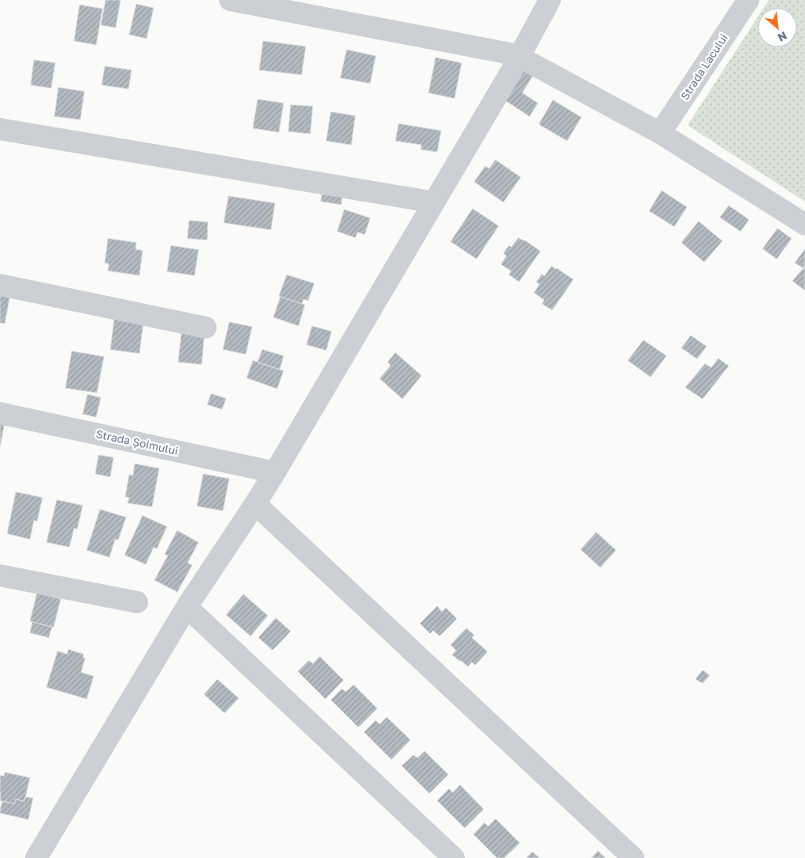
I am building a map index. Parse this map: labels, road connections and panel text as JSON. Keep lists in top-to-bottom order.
{
  "streets": {
    "street": ["Strada Lacului", "Strada Șoimului"]
  },
  "north": "bottom right"
}
